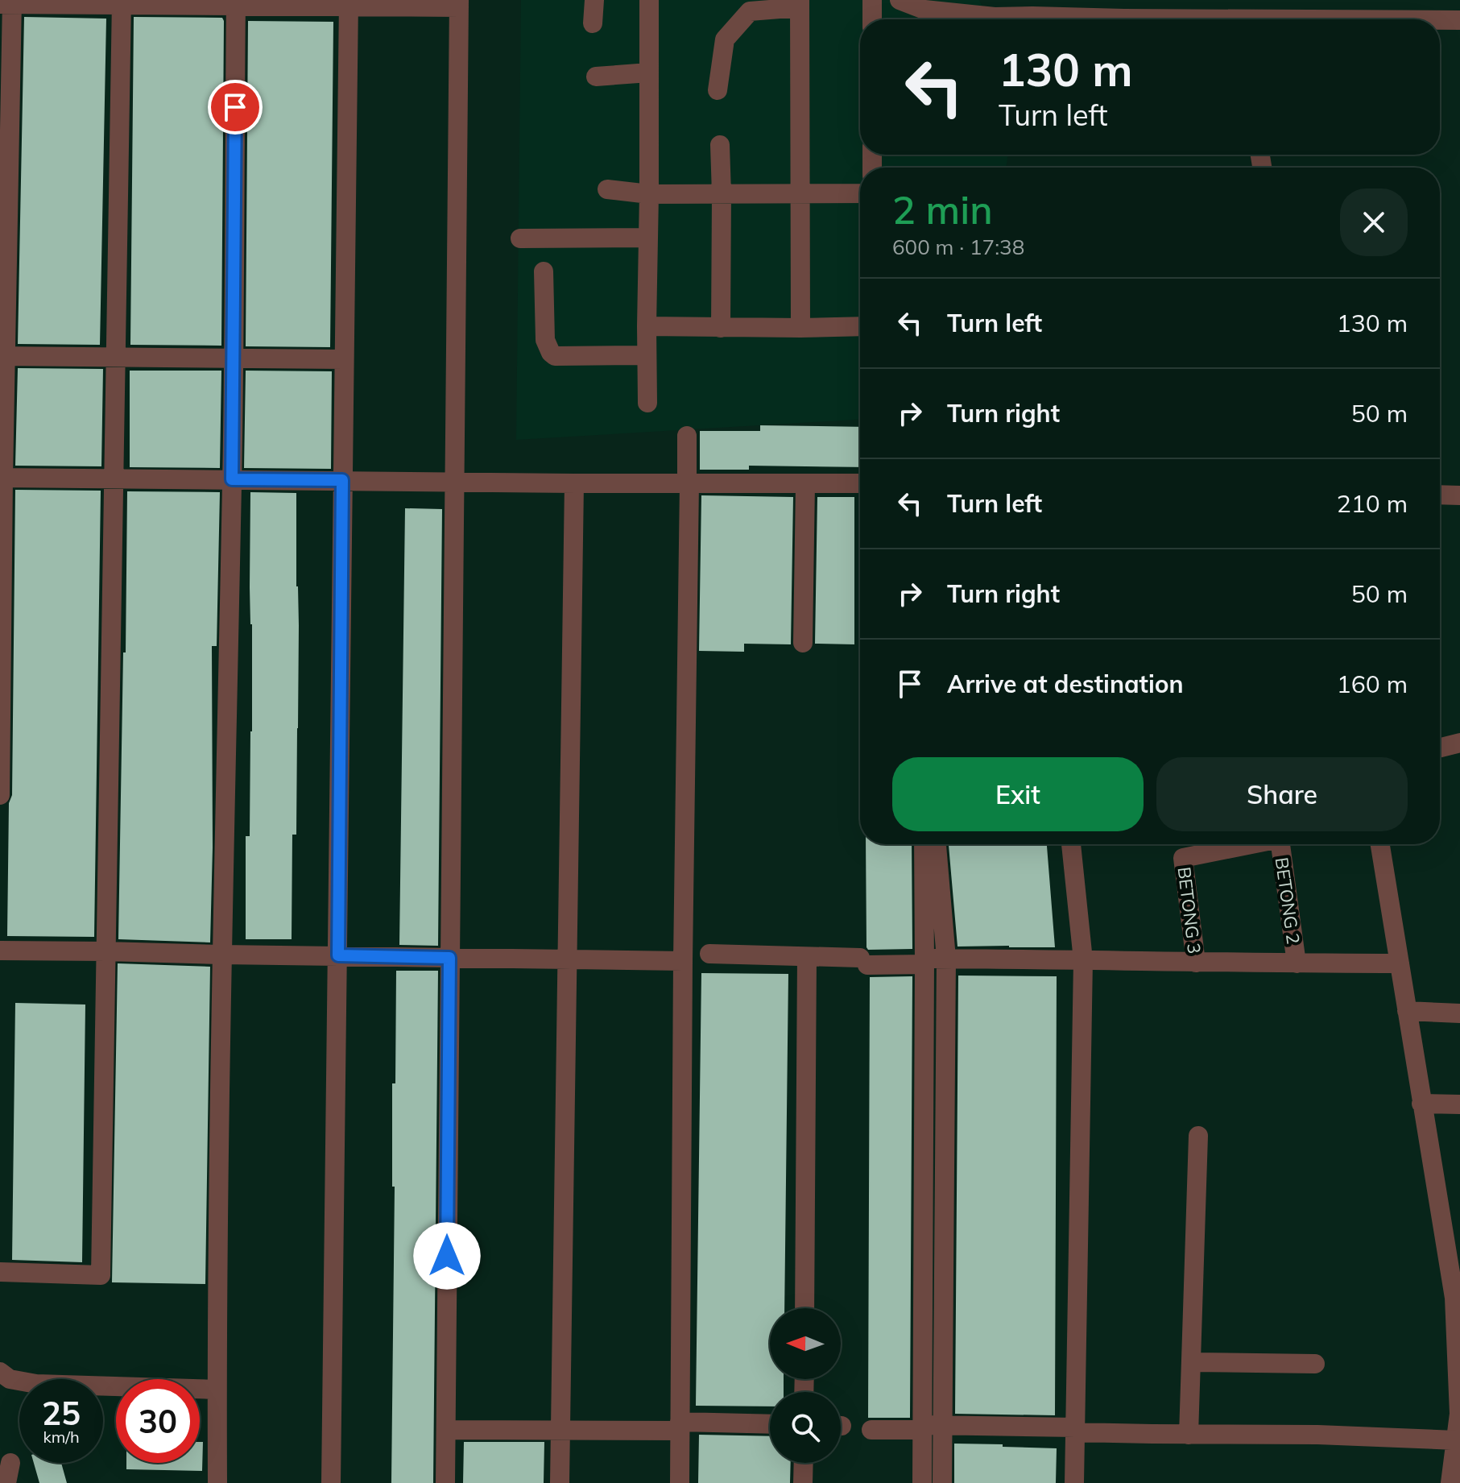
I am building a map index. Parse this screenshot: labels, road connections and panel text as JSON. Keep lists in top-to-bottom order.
{
  "streets": {
    "street": ["BETONG 2", "BETONG 3"]
  },
  "north": "left",
  "page": {
    "turn": ["130 m", "Turn left"],
    "heading": ["2 min", "600 m · 17:38"],
    "list": [
      {
        "name": "Turn left",
        "value": "130 m"
      },
      {
        "name": "Turn right",
        "value": "50 m"
      },
      {
        "name": "Turn left",
        "value": "210 m"
      },
      {
        "name": "Turn right",
        "value": "50 m"
      },
      {
        "name": "Arrive at destination",
        "value": "160 m"
      }
    ],
    "buttons": ["Exit", "Share"],
    "speed": "25 km/h",
    "limit": "30"
  }
}
